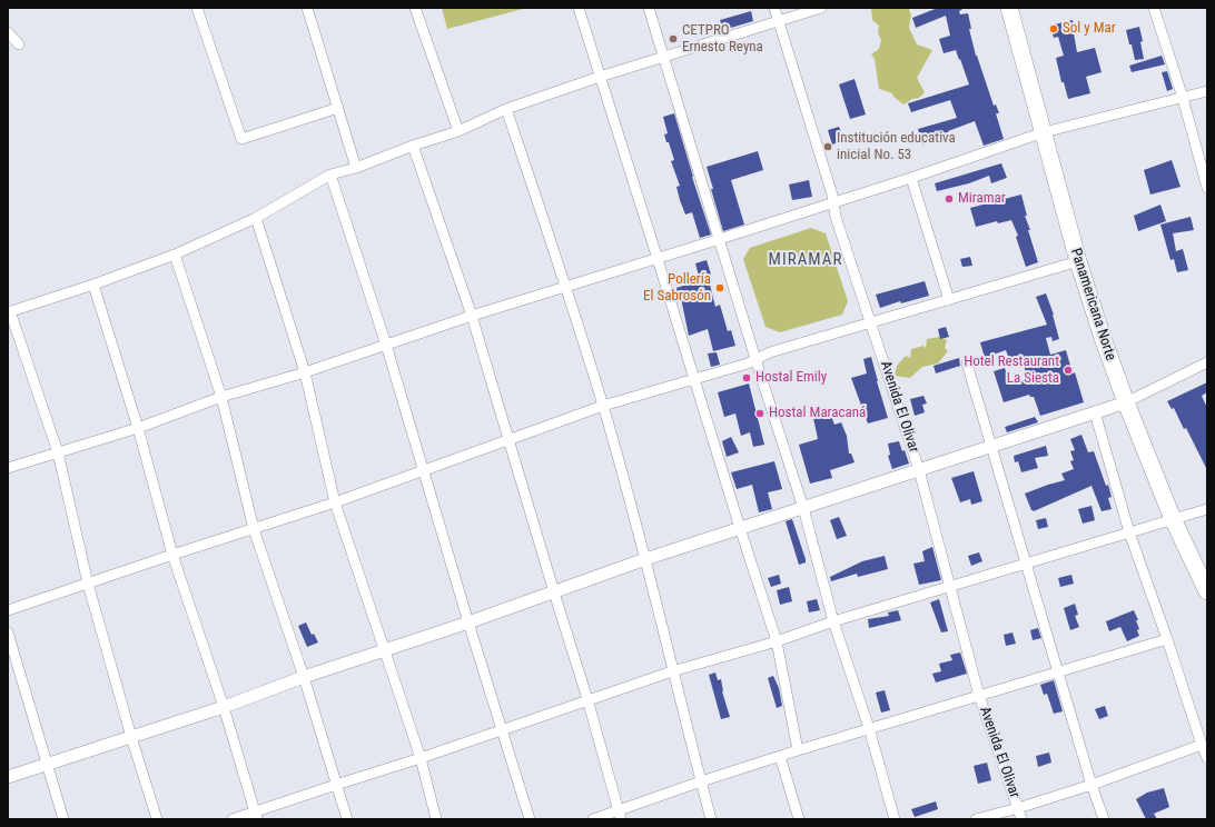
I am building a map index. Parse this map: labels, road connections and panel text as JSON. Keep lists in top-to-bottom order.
{
  "streets": {
    "highway": ["Panamericana Norte"],
    "street": ["Avenida El Olivar"]
  },
  "districts": ["MIRAMAR"],
  "places": [
    "Sol y Mar",
    "CETPRO Ernesto Reyna",
    "Institución educativa inicial No. 53",
    "Miramar",
    "Pollería El Sabrosón",
    "Hotel Restaurant La Siesta",
    "Hostal Emily",
    "Hostal Maracaná"
  ]
}
